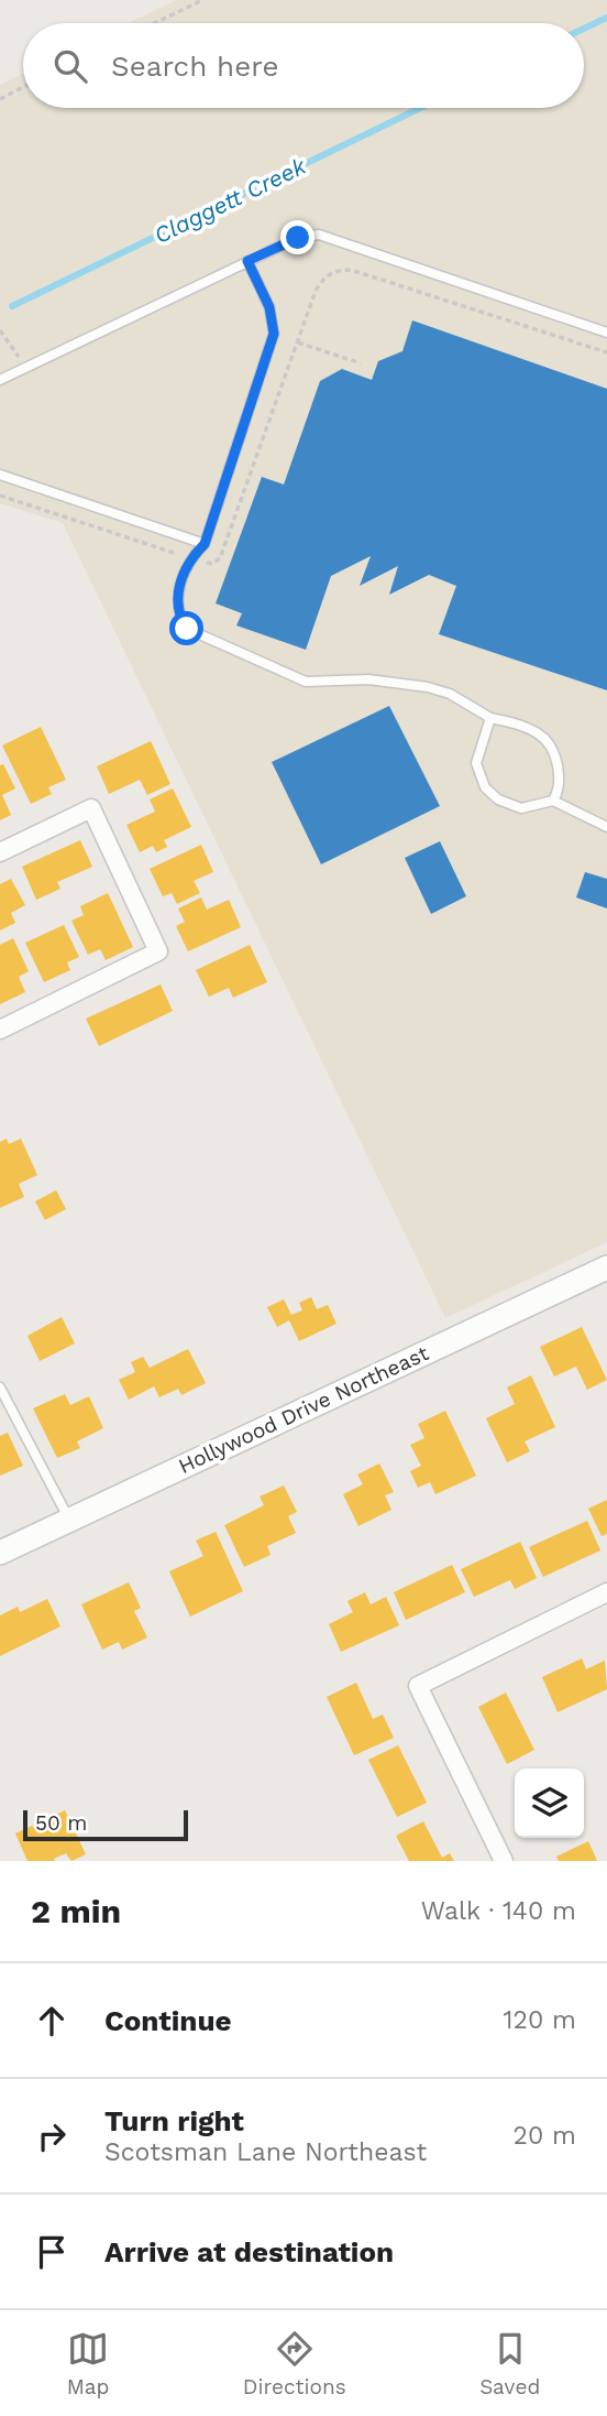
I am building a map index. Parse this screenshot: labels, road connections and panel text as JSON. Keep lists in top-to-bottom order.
{
  "streets": {
    "street": ["Hollywood Drive Northeast"]
  },
  "water": ["Claggett Creek"],
  "scale_bar": "50 m",
  "page": {
    "search": "Search here",
    "scale": "50 m",
    "heading": ["2 min", "Walk · 140 m"],
    "list": [
      ["Continue", "120 m"],
      ["Turn right", "Scotsman Lane Northeast", "20 m"],
      "Arrive at destination"
    ],
    "nav": ["Map", "Directions", "Saved"]
  }
}
